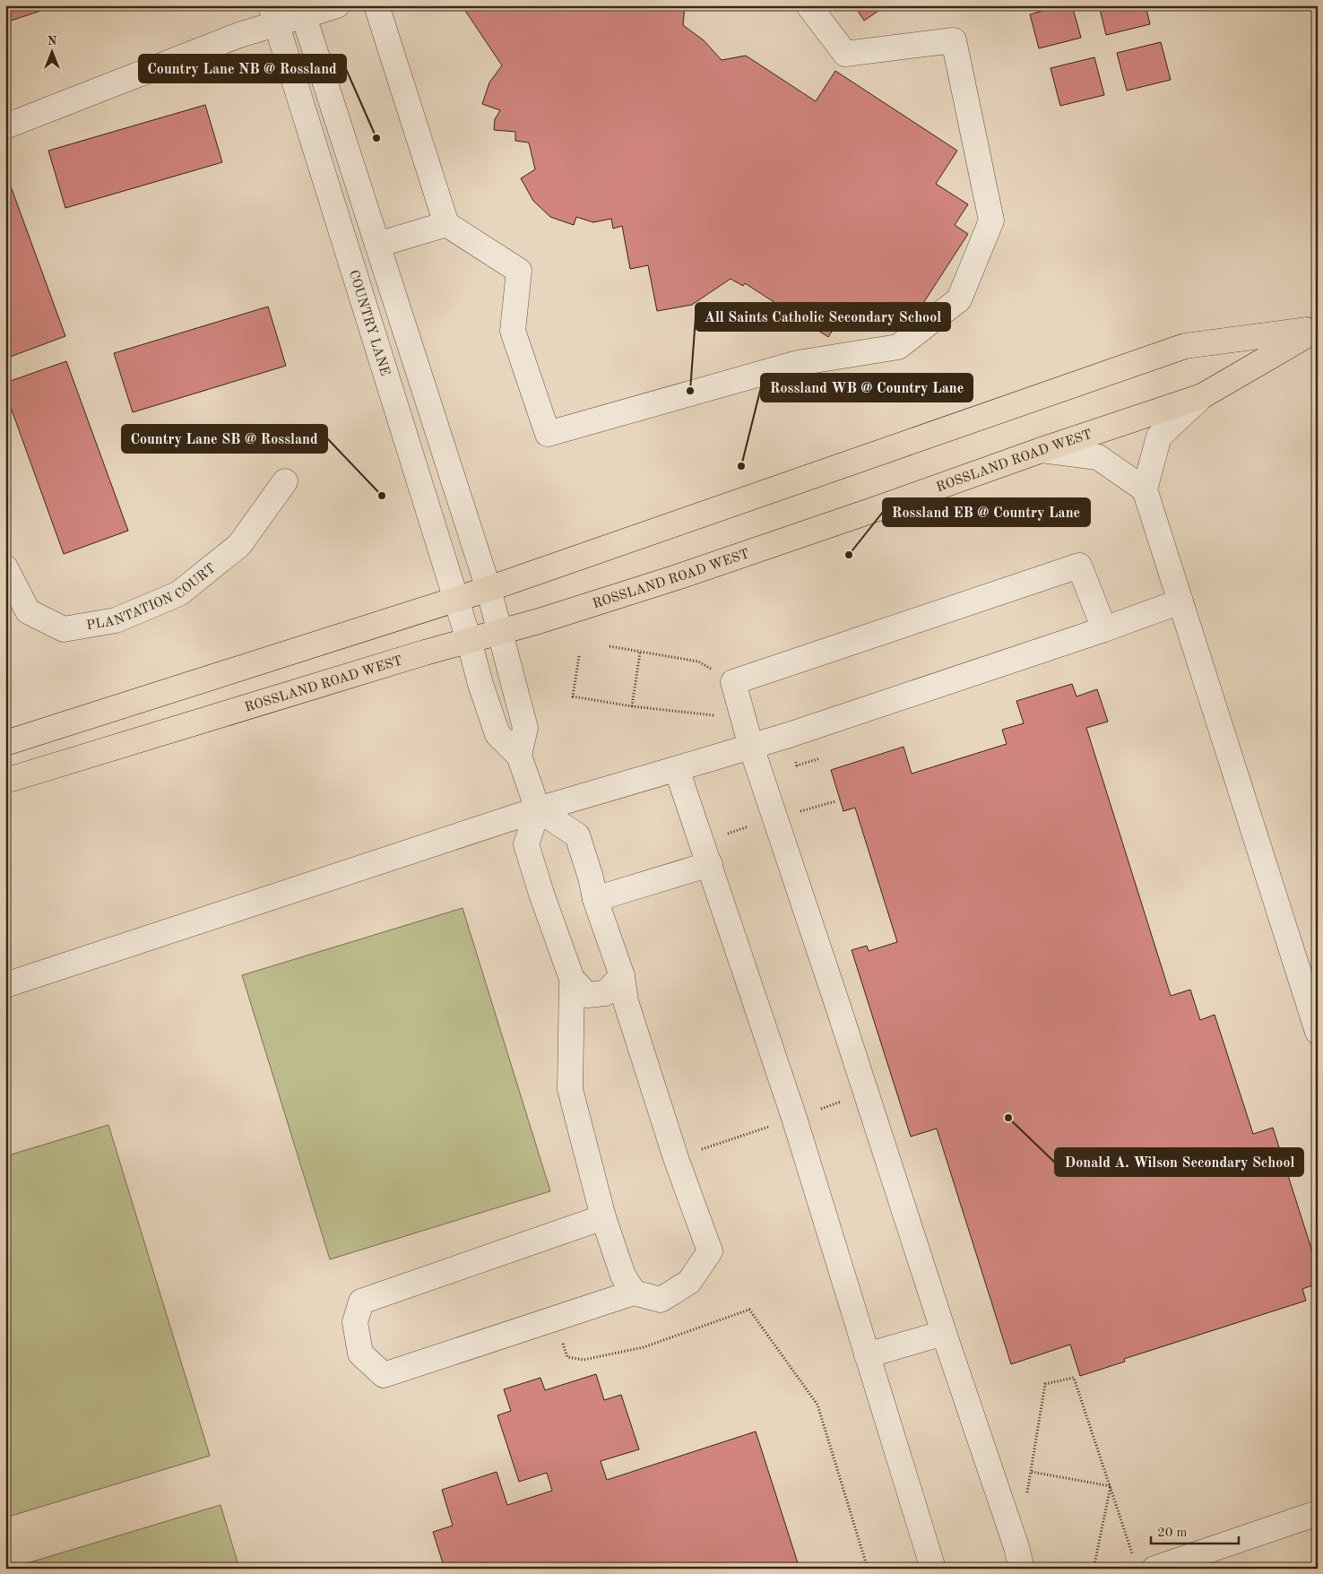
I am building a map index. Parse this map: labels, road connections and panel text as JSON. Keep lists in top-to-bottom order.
{
  "streets": {
    "main road": ["ROSSLAND ROAD WEST"],
    "street": ["COUNTRY LANE", "PLANTATION COURT"]
  },
  "crossings": [
    ["COUNTRY LANE", "ROSSLAND ROAD WEST"]
  ],
  "places": [
    "Country Lane NB @ Rossland",
    "All Saints Catholic Secondary School",
    "Rossland WB @ Country Lane",
    "Country Lane SB @ Rossland",
    "Rossland EB @ Country Lane",
    "Donald A. Wilson Secondary School"
  ],
  "scale_bar": "20 m",
  "north": "top"
}
